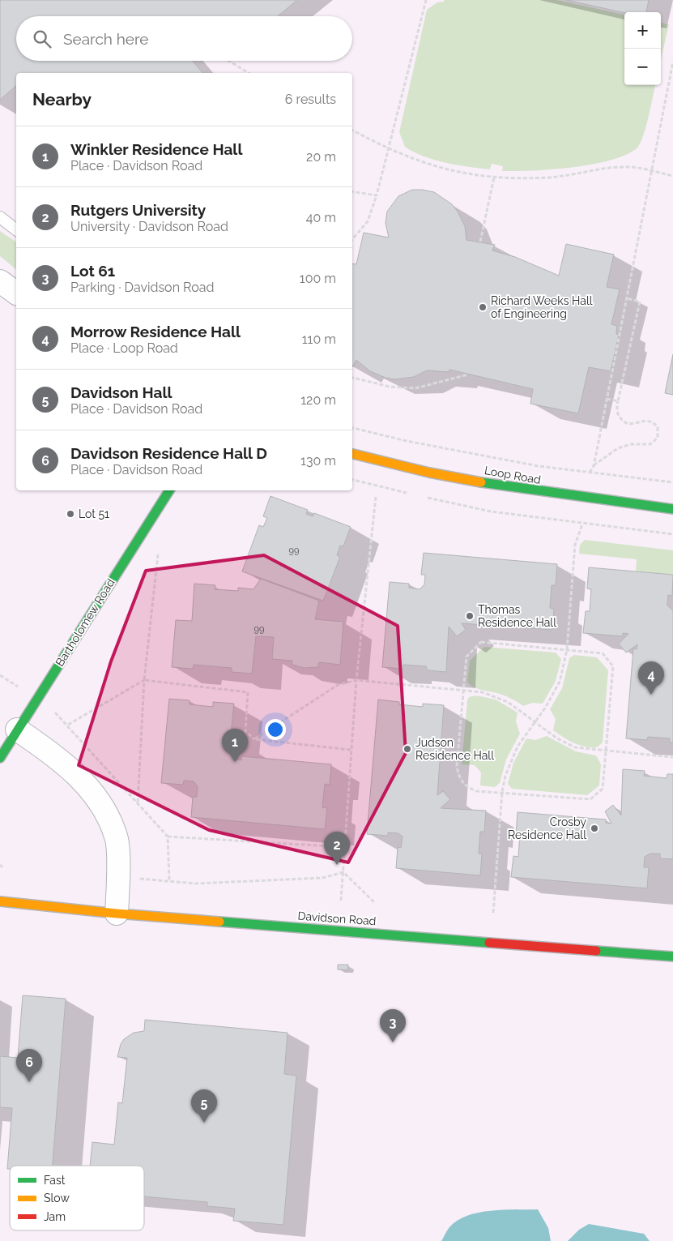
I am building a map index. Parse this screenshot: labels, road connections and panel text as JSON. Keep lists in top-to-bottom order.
{
  "streets": {
    "street": ["Loop Road", "Bartholomew Road", "Davidson Road"]
  },
  "places": [
    "Richard Weeks Hall of Engineering",
    "Lot 51",
    "Thomas Residence Hall",
    "Judson Residence Hall",
    "Crosby Residence Hall"
  ],
  "house_numbers": ["99", "99"],
  "legend": ["Fast", "Slow", "Jam"],
  "page": {
    "map_buttons": ["+", "−"],
    "search": "Search here",
    "heading": ["Nearby", "6 results"],
    "list": [
      {
        "mark": "1",
        "name": "Winkler Residence Hall",
        "note": "Place · Davidson Road",
        "value": "20 m"
      },
      {
        "mark": "2",
        "name": "Rutgers University",
        "note": "University · Davidson Road",
        "value": "40 m"
      },
      {
        "mark": "3",
        "name": "Lot 61",
        "note": "Parking · Davidson Road",
        "value": "100 m"
      },
      {
        "mark": "4",
        "name": "Morrow Residence Hall",
        "note": "Place · Loop Road",
        "value": "110 m"
      },
      {
        "mark": "5",
        "name": "Davidson Hall",
        "note": "Place · Davidson Road",
        "value": "120 m"
      },
      {
        "mark": "6",
        "name": "Davidson Residence Hall D",
        "note": "Place · Davidson Road",
        "value": "130 m"
      }
    ],
    "pins": [
      "4",
      "1",
      "2",
      "3",
      "6",
      "5"
    ]
  }
}
